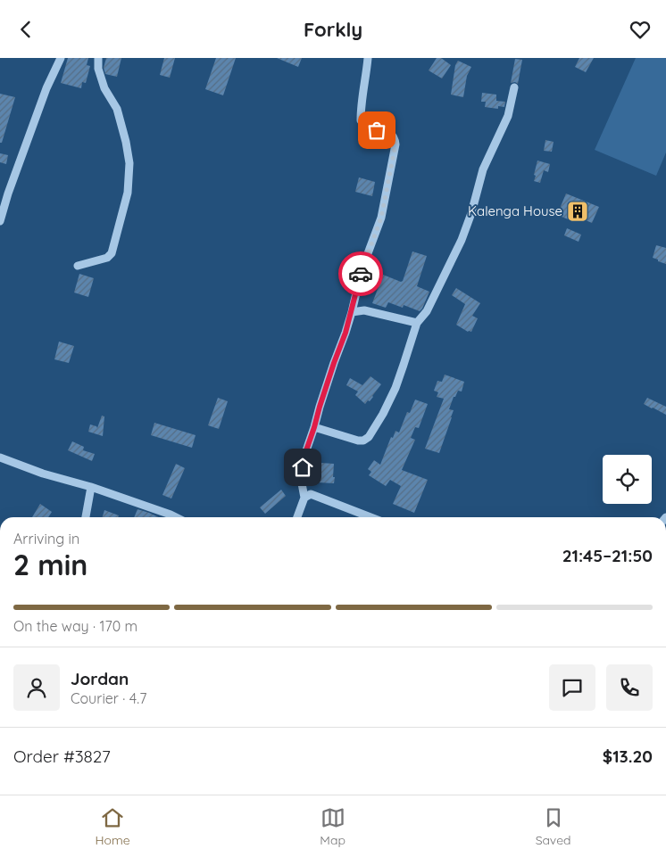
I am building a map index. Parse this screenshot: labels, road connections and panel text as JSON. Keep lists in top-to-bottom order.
{
  "places": {
    "building": ["Kalenga House"]
  },
  "page": {
    "header": "Forkly",
    "heading": ["2 min", "Arriving in", "21:45–21:50"],
    "panel": [
      "Jordan",
      "Courier · 4.7",
      "Order #3827",
      "$13.20"
    ],
    "bar": "On the way · 170 m",
    "tabs": ["Home", "Map", "Saved"]
  }
}
